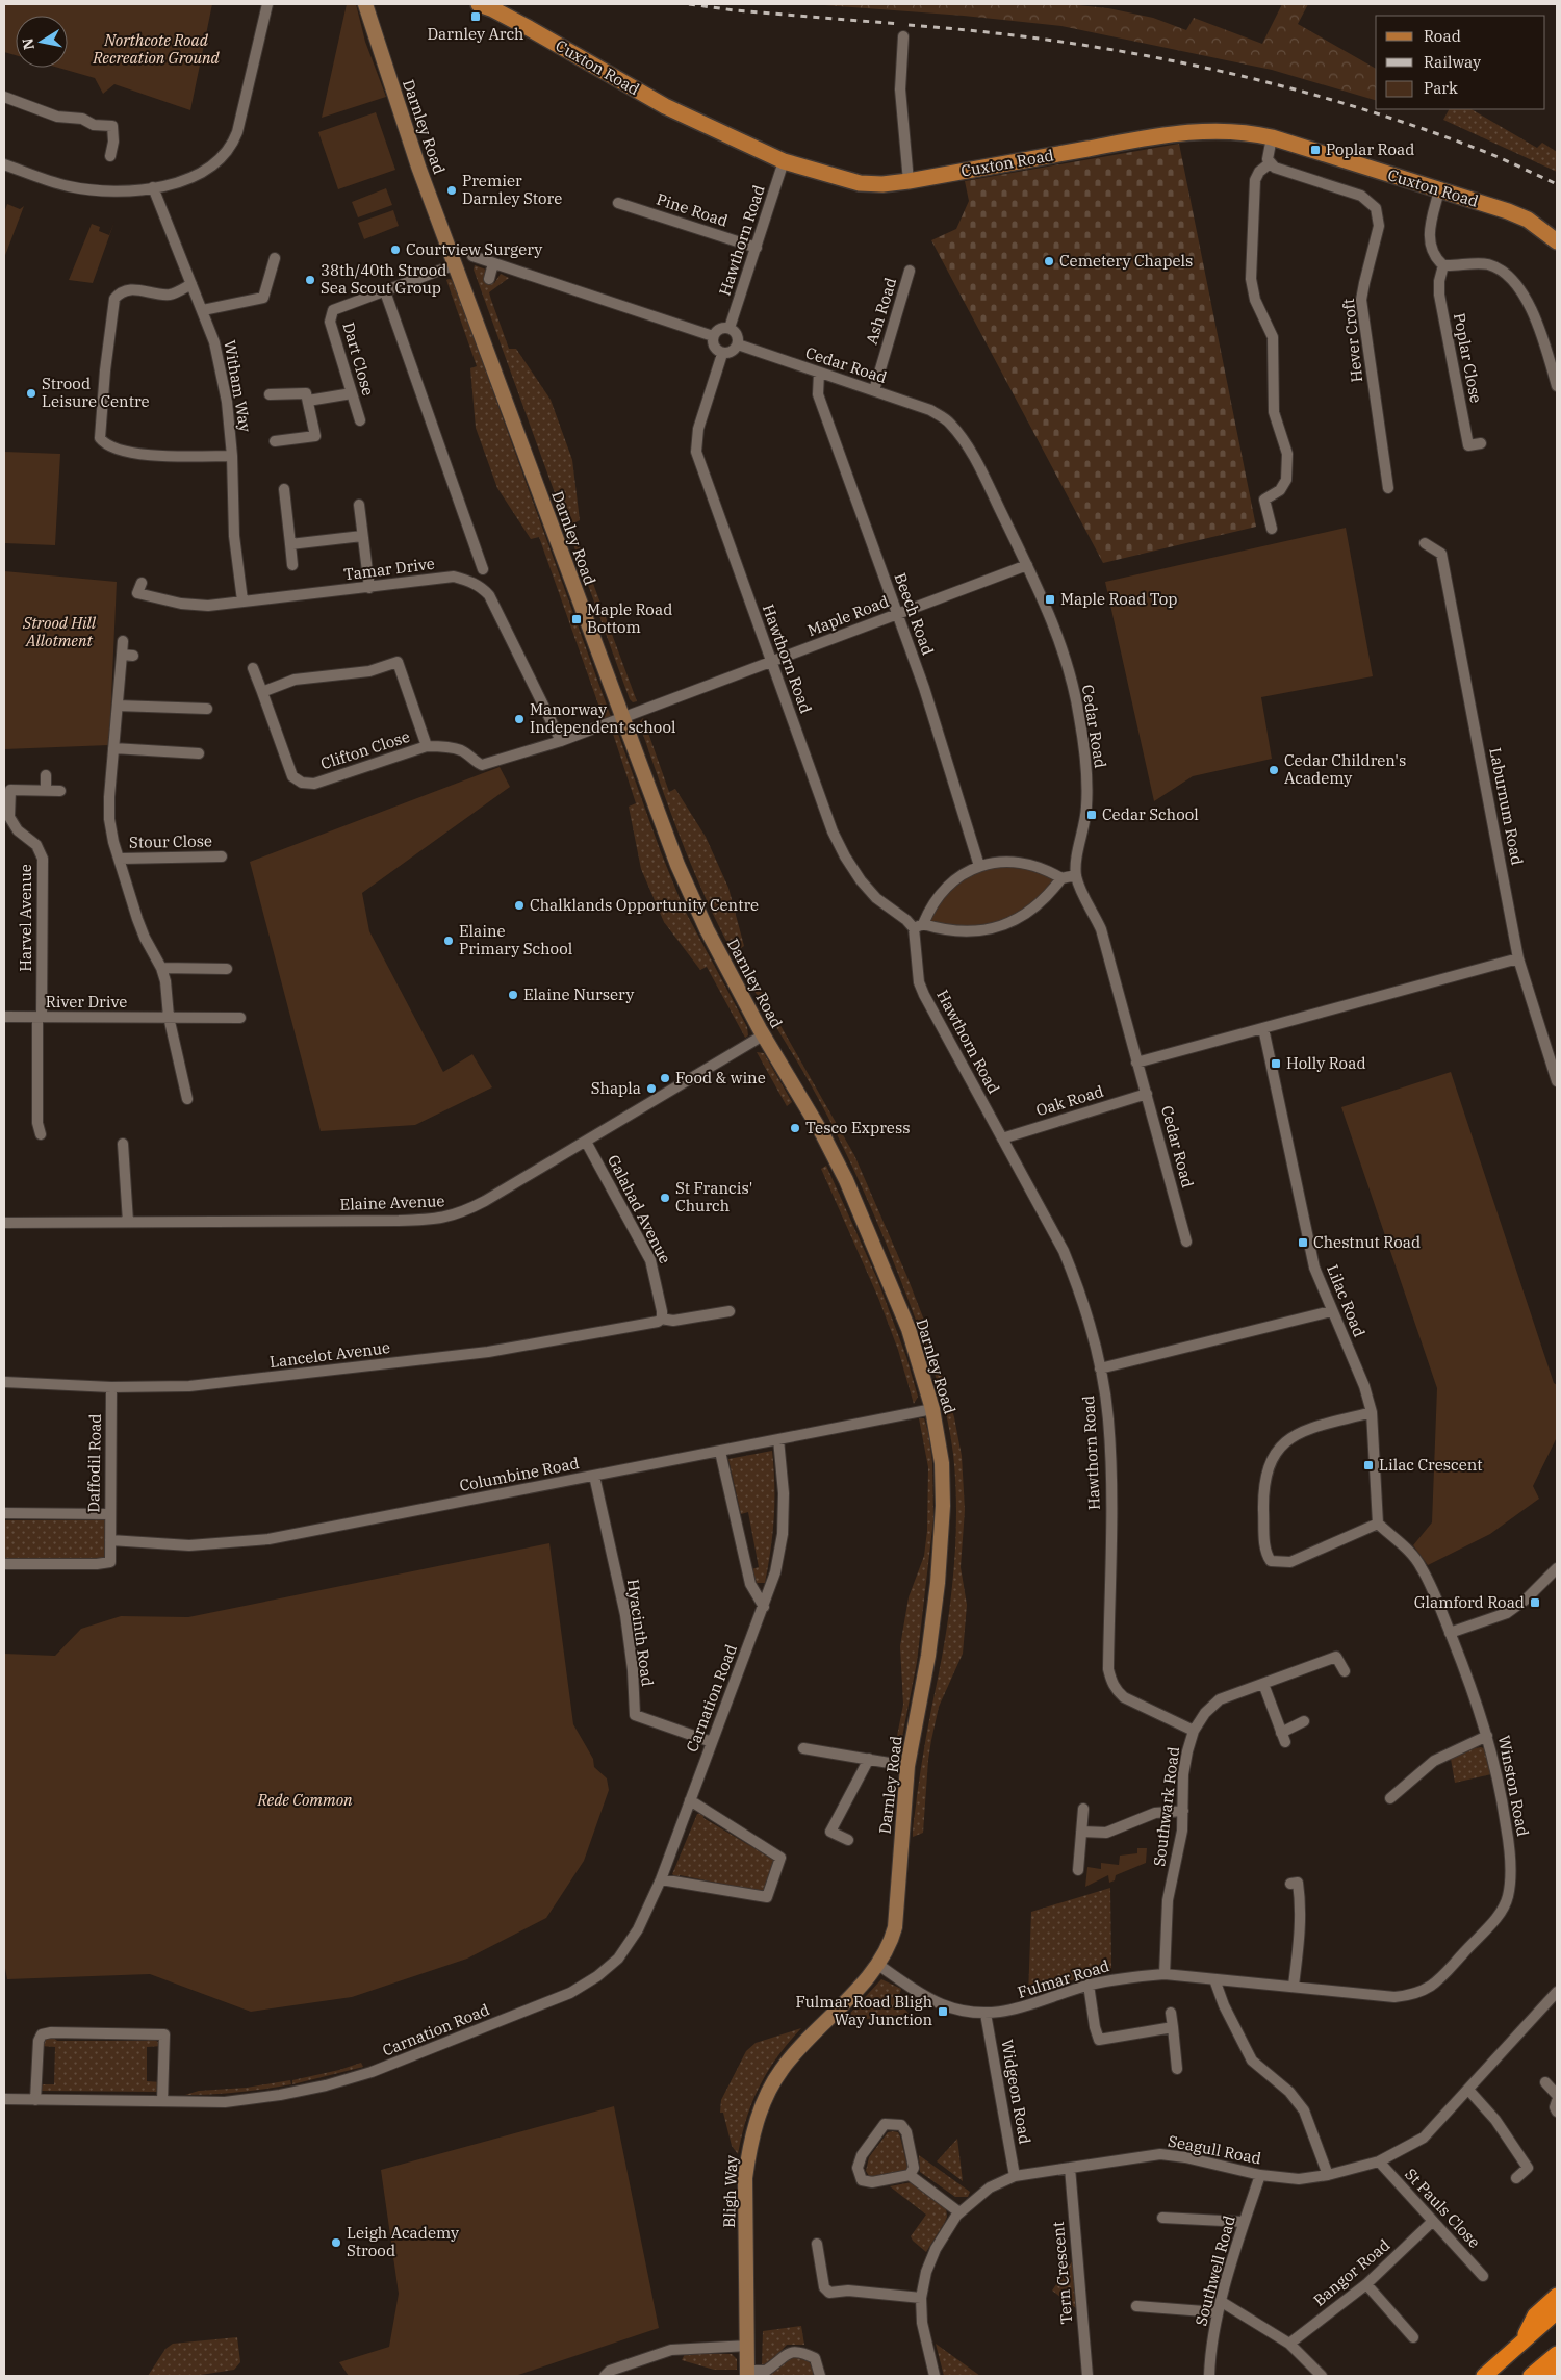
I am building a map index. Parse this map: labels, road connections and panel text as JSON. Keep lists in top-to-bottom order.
{
  "streets": {
    "main road": ["Cuxton Road"],
    "street": [
      "Darnley Road",
      "Pine Road",
      "Hawthorn Road",
      "Ash Road",
      "Hever Croft",
      "Poplar Close",
      "Dart Close",
      "Cedar Road",
      "Witham Way",
      "Tamar Drive",
      "Beech Road",
      "Maple Road",
      "Clifton Close",
      "Laburnum Road",
      "Stour Close",
      "Harvel Avenue",
      "River Drive",
      "Oak Road",
      "Elaine Avenue",
      "Galahad Avenue",
      "Lilac Road",
      "Lancelot Avenue",
      "Daffodil Road",
      "Columbine Road",
      "Hyacinth Road",
      "Carnation Road",
      "Winston Road",
      "Southwark Road",
      "Fulmar Road",
      "Widgeon Road",
      "Seagull Road",
      "Bligh Way",
      "St Pauls Close",
      "Southwell Road",
      "Tern Crescent",
      "Bangor Road"
    ]
  },
  "crossings": [
    ["Cuxton Road", "Hawthorn Road"],
    ["Darnley Road", "Dart Close"],
    ["Darnley Road", "Maple Road"],
    ["Darnley Road", "Clifton Close"],
    ["Darnley Road", "Elaine Avenue"],
    ["Darnley Road", "Columbine Road"],
    ["Darnley Road", "Fulmar Road"],
    ["Darnley Road", "Bligh Way"],
    ["Pine Road", "Hawthorn Road"],
    ["Hawthorn Road", "Cedar Road"],
    ["Hawthorn Road", "Maple Road"],
    ["Hawthorn Road", "Oak Road"],
    ["Hawthorn Road", "Southwark Road"],
    ["Ash Road", "Cedar Road"],
    ["Cedar Road", "Beech Road"],
    ["Cedar Road", "Maple Road"],
    ["Cedar Road", "Oak Road"],
    ["Witham Way", "Tamar Drive"],
    ["Tamar Drive", "Clifton Close"],
    ["Beech Road", "Maple Road"],
    ["Maple Road", "Clifton Close"],
    ["Stour Close", "River Drive"],
    ["Harvel Avenue", "River Drive"],
    ["Elaine Avenue", "Galahad Avenue"],
    ["Galahad Avenue", "Lancelot Avenue"],
    ["Lilac Road", "Winston Road"],
    ["Lancelot Avenue", "Daffodil Road"],
    ["Daffodil Road", "Columbine Road"],
    ["Columbine Road", "Hyacinth Road"],
    ["Columbine Road", "Carnation Road"],
    ["Hyacinth Road", "Carnation Road"],
    ["Winston Road", "Fulmar Road"],
    ["Southwark Road", "Fulmar Road"],
    ["Fulmar Road", "Widgeon Road"],
    ["Fulmar Road", "Bligh Way"],
    ["Widgeon Road", "Seagull Road"],
    ["Seagull Road", "St Pauls Close"],
    ["Seagull Road", "Southwell Road"],
    ["Seagull Road", "Tern Crescent"],
    ["St Pauls Close", "Bangor Road"]
  ],
  "parks": ["Northcote Road Recreation Ground", "Strood Hill Allotment", "Rede Common"],
  "places": {
    "transit": [
      "Darnley Arch",
      "Poplar Road",
      "Maple Road Top",
      "Maple Road Bottom",
      "Cedar School",
      "Holly Road",
      "Chestnut Road",
      "Lilac Crescent",
      "Glamford Road",
      "Fulmar Road Bligh Way Junction"
    ],
    "other": [
      "Premier Darnley Store",
      "Courtview Surgery",
      "Cemetery Chapels",
      "38th/40th Strood Sea Scout Group",
      "Strood Leisure Centre",
      "Manorway Independent school",
      "Cedar Children's Academy",
      "Chalklands Opportunity Centre",
      "Elaine Primary School",
      "Elaine Nursery",
      "Food & wine",
      "Shapla",
      "Tesco Express",
      "St Francis' Church",
      "Leigh Academy Strood"
    ]
  },
  "legend": ["Road", "Railway", "Park"],
  "north": "left"
}
